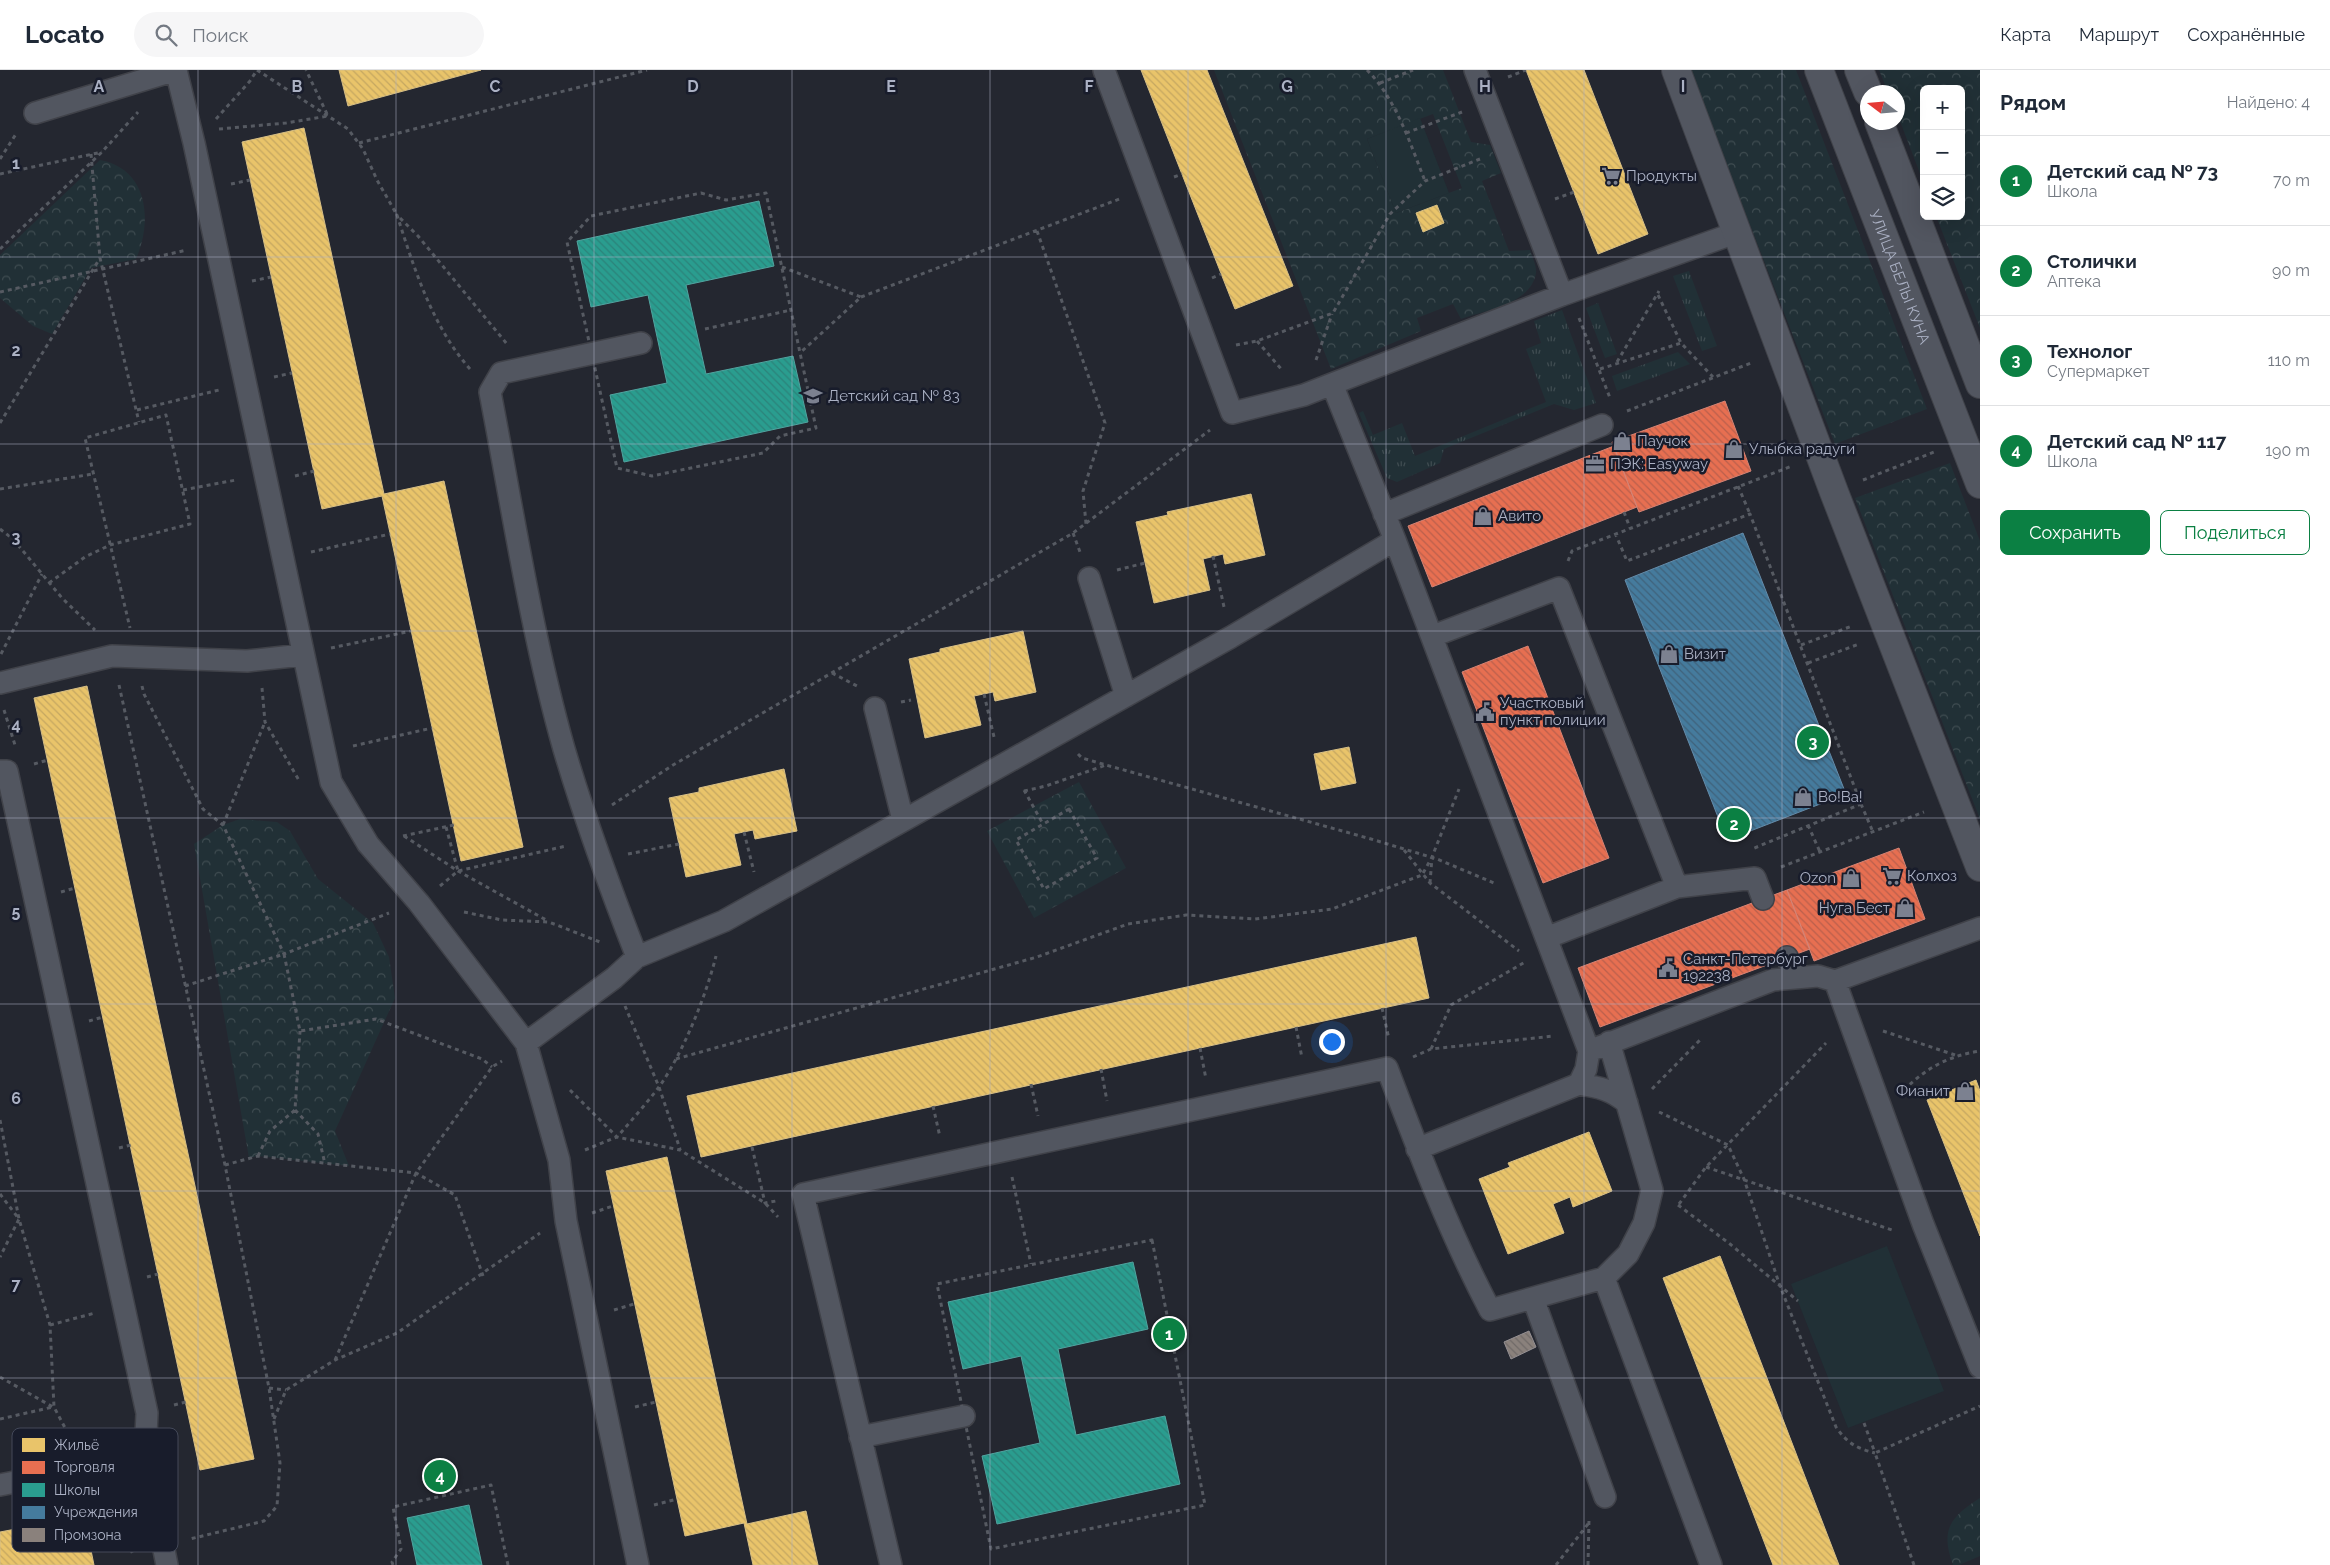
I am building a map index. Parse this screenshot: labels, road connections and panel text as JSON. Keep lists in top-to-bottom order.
{
  "streets": {
    "street": ["УЛИЦА БЕЛЫ КУНА"]
  },
  "places": {
    "supermarket": ["Продукты", "Колхоз"],
    "school or university": ["Детский сад № 83"],
    "shop": [
      "Паучок",
      "Улыбка радуги",
      "Авито",
      "Визит",
      "Во!Ва!",
      "Ozon",
      "Нуга Бест",
      "Фианит"
    ],
    "office": ["ПЭК: Easyway"],
    "public building": ["Участковый пункт полиции", "Санкт-Петербург 192238"]
  },
  "legend": [
    "Жильё",
    "Торговля",
    "Школы",
    "Учреждения",
    "Промзона"
  ],
  "north": "left",
  "page": {
    "header": "Locato",
    "search": "Поиск",
    "nav": ["Карта", "Маршрут", "Сохранённые"],
    "heading": ["Рядом", "Найдено: 4"],
    "map_buttons": ["+", "−"],
    "list": [
      {
        "mark": "1",
        "name": "Детский сад № 73",
        "note": "Школа",
        "value": "70 m"
      },
      {
        "mark": "2",
        "name": "Столички",
        "note": "Аптека",
        "value": "90 m"
      },
      {
        "mark": "3",
        "name": "Технолог",
        "note": "Супермаркет",
        "value": "110 m"
      },
      {
        "mark": "4",
        "name": "Детский сад № 117",
        "note": "Школа",
        "value": "190 m"
      }
    ],
    "buttons": ["Сохранить", "Поделиться"],
    "pins": [
      "3",
      "2",
      "1",
      "4"
    ]
  },
  "grid": {
    "columns": [
      "A",
      "B",
      "C",
      "D",
      "E",
      "F",
      "G",
      "H",
      "I"
    ],
    "rows": [
      "1",
      "2",
      "3",
      "4",
      "5",
      "6",
      "7"
    ]
  }
}
